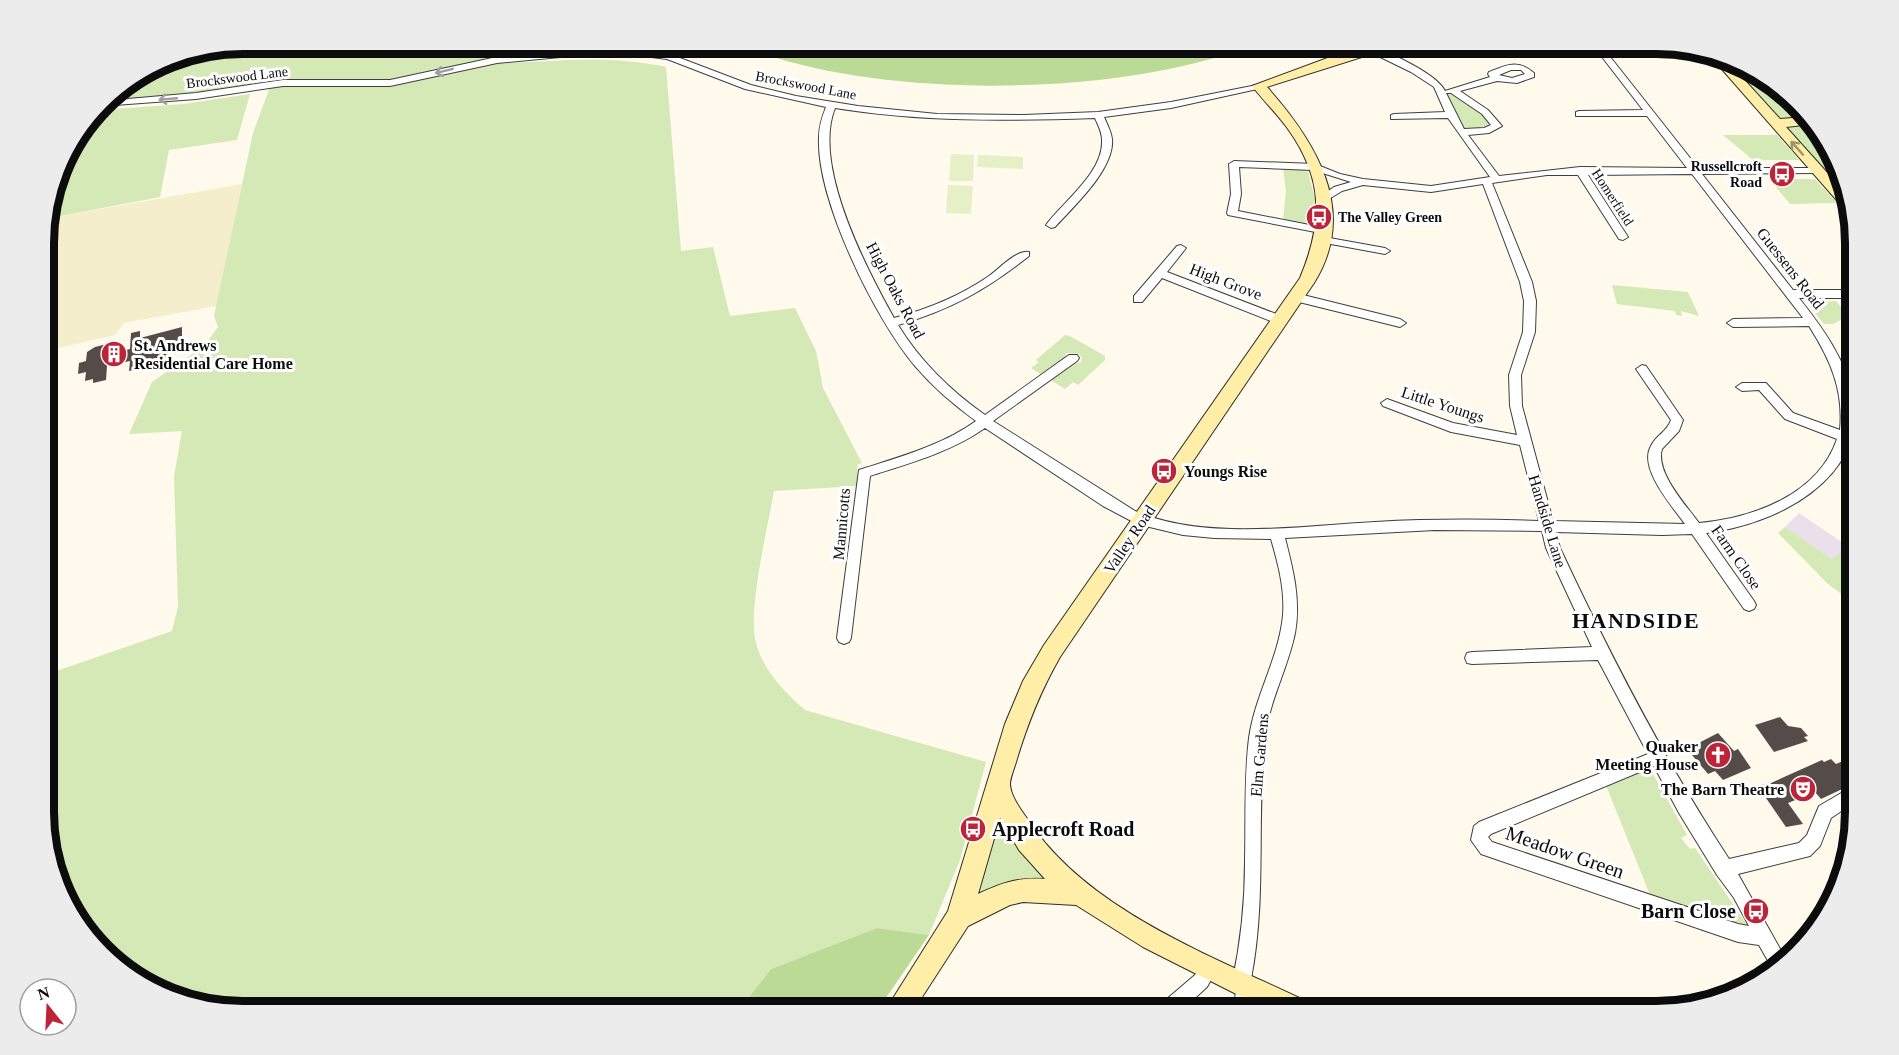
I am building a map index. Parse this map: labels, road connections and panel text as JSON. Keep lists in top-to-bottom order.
{
  "streets": {
    "main road": ["Valley Road"],
    "street": [
      "Brockswood Lane",
      "Homerfield",
      "Guessens Road",
      "High Grove",
      "High Oaks Road",
      "Little Youngs",
      "Handside Lane",
      "Mannicotts",
      "Farm Close",
      "Elm Gardens",
      "Meadow Green"
    ]
  },
  "crossings": [
    ["Brockswood Lane", "High Oaks Road"],
    ["Brockswood Lane", "Valley Road"],
    ["Guessens Road", "Handside Lane"],
    ["Guessens Road", "Farm Close"],
    ["High Grove", "Valley Road"],
    ["High Oaks Road", "Mannicotts"],
    ["High Oaks Road", "Valley Road"],
    ["Little Youngs", "Handside Lane"],
    ["Handside Lane", "Meadow Green"]
  ],
  "one_way": ["Brockswood Lane"],
  "districts": ["HANDSIDE"],
  "places": {
    "bus stop": [
      "Russellcroft Road",
      "The Valley Green",
      "Youngs Rise",
      "Applecroft Road",
      "Barn Close"
    ],
    "building": ["St. Andrews Residential Care Home"],
    "church": ["Quaker Meeting House"],
    "theatre": ["The Barn Theatre"]
  },
  "north": "top"
}
